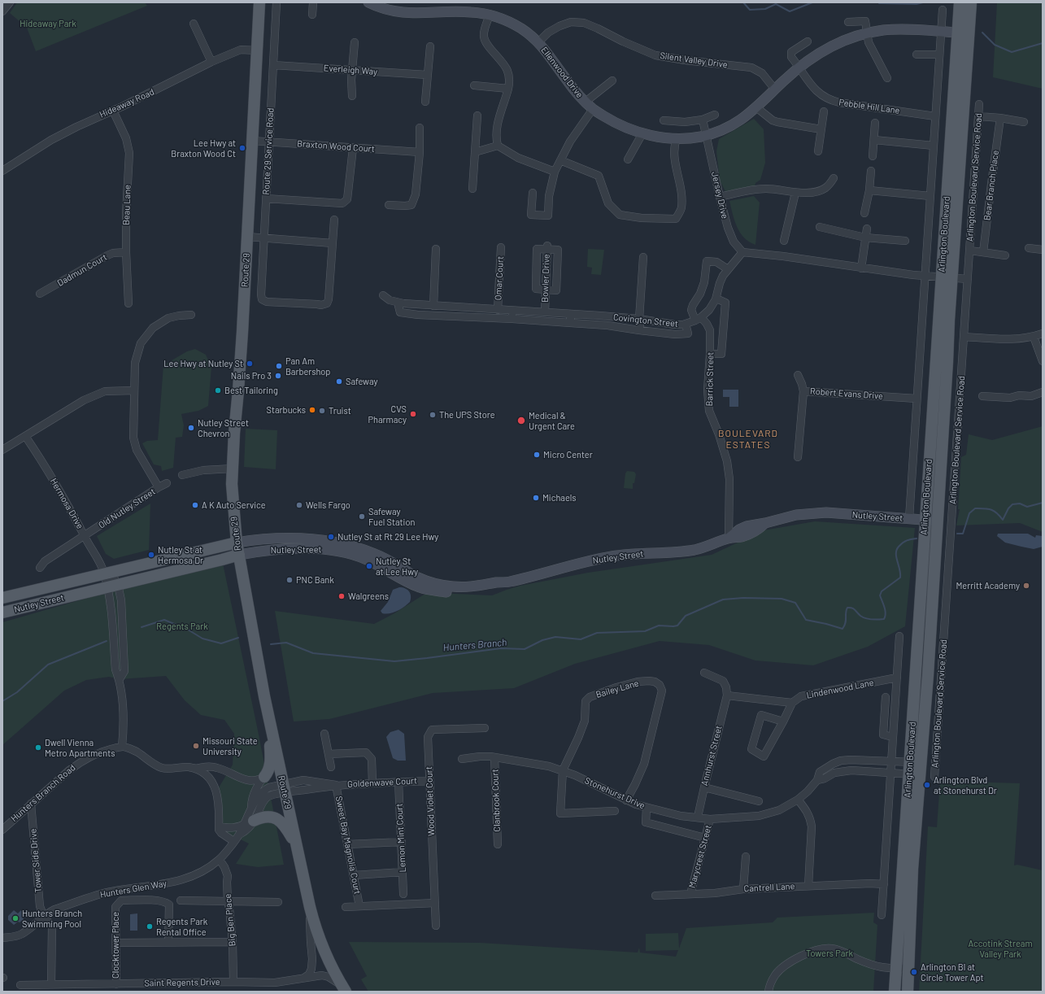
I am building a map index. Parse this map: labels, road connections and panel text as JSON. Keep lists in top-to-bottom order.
{
  "streets": {
    "main road": [
      "Ellenwood Drive",
      "Arlington Boulevard",
      "Route 29",
      "Nutley Street"
    ],
    "street": [
      "Silent Valley Drive",
      "Everleigh Way",
      "Hideaway Road",
      "Pebble Hill Lane",
      "Braxton Wood Court",
      "Route 29 Service Road",
      "Arlington Boulevard Service Road",
      "Bear Branch Place",
      "Jersey Drive",
      "Beau Lane",
      "Dadmun Court",
      "Omar Court",
      "Bowler Drive",
      "Covington Street",
      "Barrick Street",
      "Robert Evans Drive",
      "Hermosa Drive",
      "Old Nutley Street",
      "Bailey Lane",
      "Lindenwood Lane",
      "Annhurst Street",
      "Goldenwave Court",
      "Hunters Branch Road",
      "Stonehurst Drive",
      "Clanbrook Court",
      "Wood Violet Court",
      "Lemon Mint Court",
      "Sweet Bay Magnolia Court",
      "Marycrest Street",
      "Tower Side Drive",
      "Cantrell Lane",
      "Hunters Glen Way",
      "Big Ben Place",
      "Clocktower Place",
      "Saint Regents Drive"
    ]
  },
  "crossings": [
    ["Silent Valley Drive", "Ellenwood Drive"],
    ["Everleigh Way", "Route 29 Service Road"],
    ["Ellenwood Drive", "Pebble Hill Lane"],
    ["Ellenwood Drive", "Jersey Drive"],
    ["Ellenwood Drive", "Arlington Boulevard"],
    ["Hideaway Road", "Beau Lane"],
    ["Hideaway Road", "Route 29"],
    ["Braxton Wood Court", "Route 29 Service Road"],
    ["Braxton Wood Court", "Route 29"],
    ["Arlington Boulevard Service Road", "Nutley Street"],
    ["Jersey Drive", "Covington Street"],
    ["Beau Lane", "Dadmun Court"],
    ["Arlington Boulevard", "Nutley Street"],
    ["Arlington Boulevard", "Stonehurst Drive"],
    ["Route 29", "Nutley Street"],
    ["Route 29", "Goldenwave Court"],
    ["Route 29", "Hunters Glen Way"],
    ["Route 29", "Saint Regents Drive"],
    ["Omar Court", "Covington Street"],
    ["Bowler Drive", "Covington Street"],
    ["Covington Street", "Barrick Street"],
    ["Barrick Street", "Nutley Street"],
    ["Hermosa Drive", "Old Nutley Street"],
    ["Hermosa Drive", "Nutley Street"],
    ["Hermosa Drive", "Hunters Branch Road"],
    ["Bailey Lane", "Stonehurst Drive"],
    ["Annhurst Street", "Stonehurst Drive"],
    ["Goldenwave Court", "Wood Violet Court"],
    ["Goldenwave Court", "Lemon Mint Court"],
    ["Goldenwave Court", "Sweet Bay Magnolia Court"],
    ["Goldenwave Court", "Hunters Glen Way"],
    ["Hunters Branch Road", "Tower Side Drive"],
    ["Stonehurst Drive", "Clanbrook Court"],
    ["Stonehurst Drive", "Marycrest Street"],
    ["Marycrest Street", "Cantrell Lane"],
    ["Tower Side Drive", "Hunters Glen Way"],
    ["Tower Side Drive", "Saint Regents Drive"],
    ["Hunters Glen Way", "Big Ben Place"],
    ["Big Ben Place", "Saint Regents Drive"],
    ["Clocktower Place", "Saint Regents Drive"]
  ],
  "districts": ["BOULEVARD ESTATES"],
  "water": ["Hunters Branch"],
  "parks": [
    "Hideaway Park",
    "Regents Park",
    "Accotink Stream Valley Park",
    "Towers Park"
  ],
  "places": [
    "Lee Hwy at Braxton Wood Ct",
    "Lee Hwy at Nutley St",
    "Pan Am Barbershop",
    "Nails Pro 3",
    "Safeway",
    "Best Tailoring",
    "Starbucks",
    "Truist",
    "CVS Pharmacy",
    "The UPS Store",
    "Medical & Urgent Care",
    "Nutley Street Chevron",
    "Micro Center",
    "Michaels",
    "A K Auto Service",
    "Wells Fargo",
    "Safeway Fuel Station",
    "Nutley St at Rt 29 Lee Hwy",
    "Nutley St at Hermosa Dr",
    "Nutley St at Lee Hwy",
    "PNC Bank",
    "Merritt Academy",
    "Walgreens",
    "Missouri State University",
    "Dwell Vienna Metro Apartments",
    "Arlington Blvd at Stonehurst Dr",
    "Hunters Branch Swimming Pool",
    "Regents Park Rental Office",
    "Arlington Bl at Circle Tower Apt"
  ]
}
